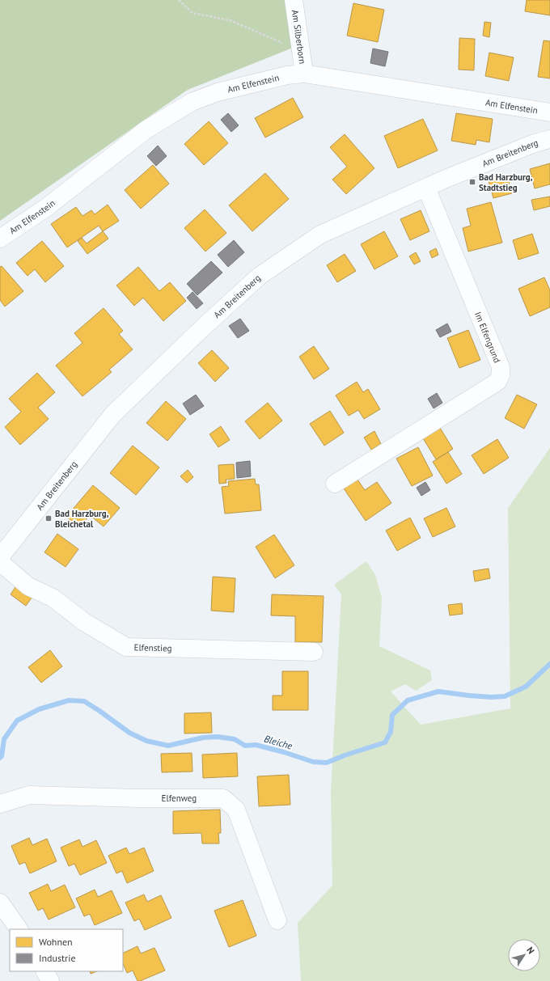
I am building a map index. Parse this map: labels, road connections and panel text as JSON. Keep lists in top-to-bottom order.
{
  "streets": {
    "street": [
      "Am Silberborn",
      "Am Elfenstein",
      "Am Breitenberg",
      "Im Elfengrund",
      "Elfenstieg",
      "Elfenweg"
    ]
  },
  "crossings": [
    ["Am Silberborn", "Am Elfenstein"],
    ["Am Breitenberg", "Im Elfengrund"]
  ],
  "water": ["Bleiche"],
  "places": {
    "transit": ["Bad Harzburg, Stadtstieg", "Bad Harzburg, Bleichetal"]
  },
  "legend": ["Wohnen", "Industrie"],
  "north": "top right"
}
